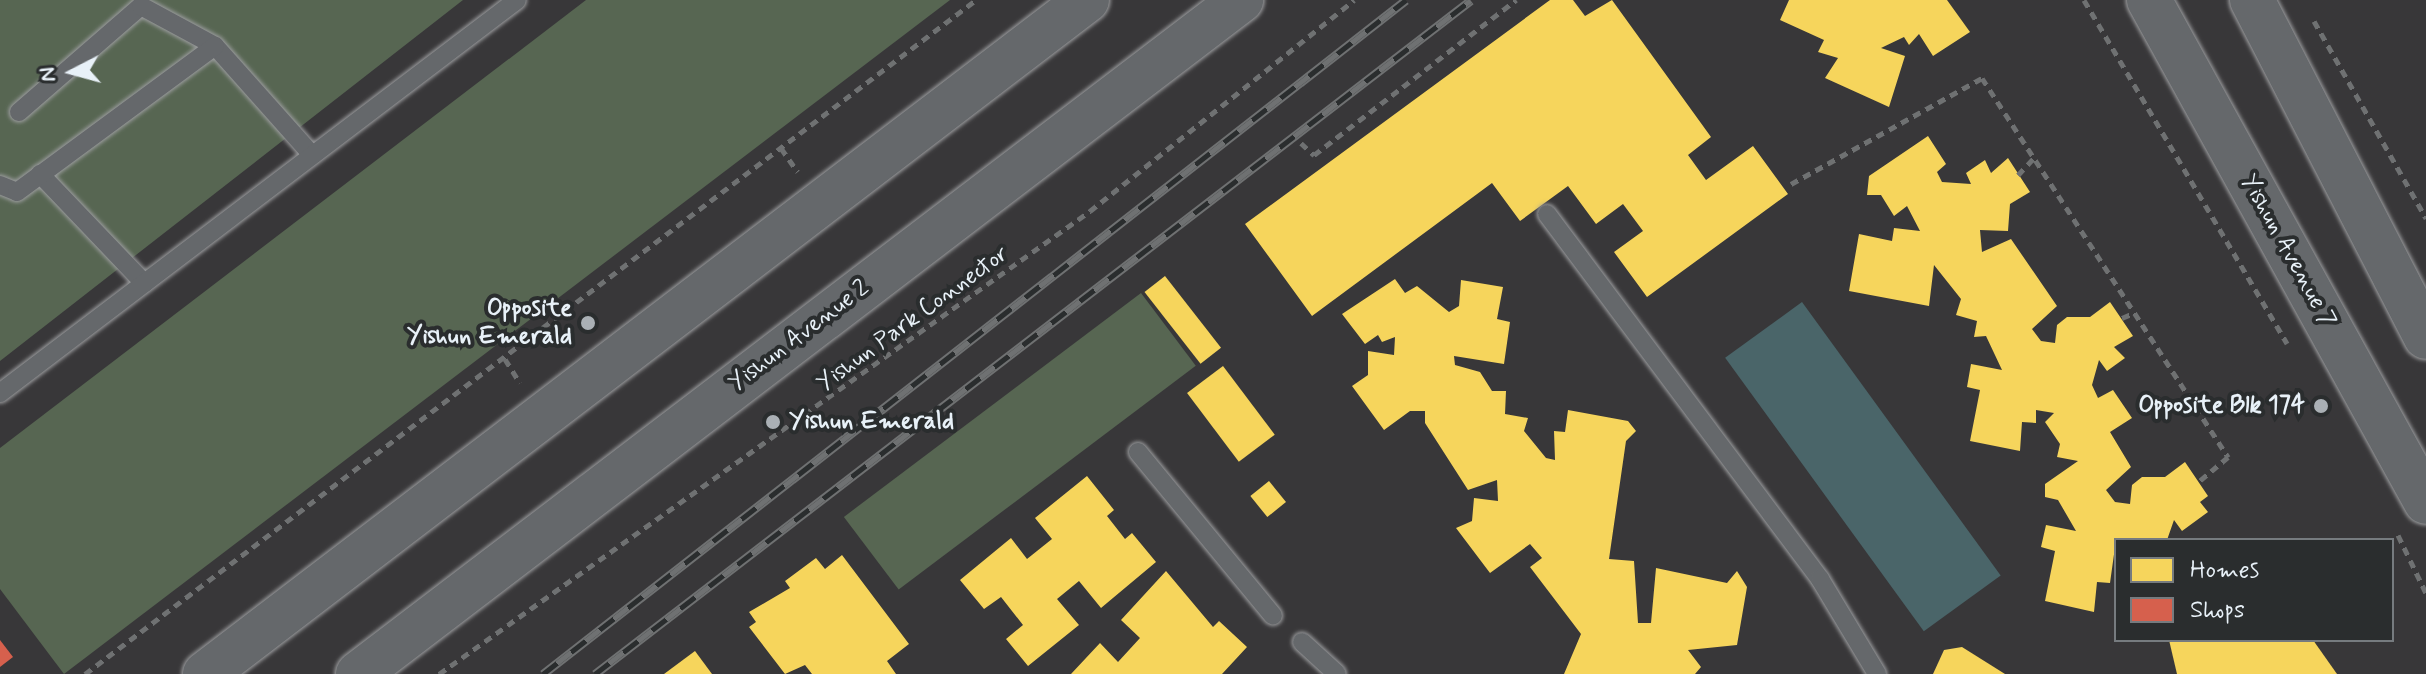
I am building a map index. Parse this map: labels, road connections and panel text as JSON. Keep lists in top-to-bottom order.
{
  "streets": {
    "main road": ["Yishun Avenue 7", "Yishun Avenue 2"],
    "path": ["Yishun Park Connector"]
  },
  "places": ["Opposite Yishun Emerald", "Opposite Blk 174", "Yishun Emerald"],
  "legend": ["Homes", "Shops"],
  "north": "left"
}
